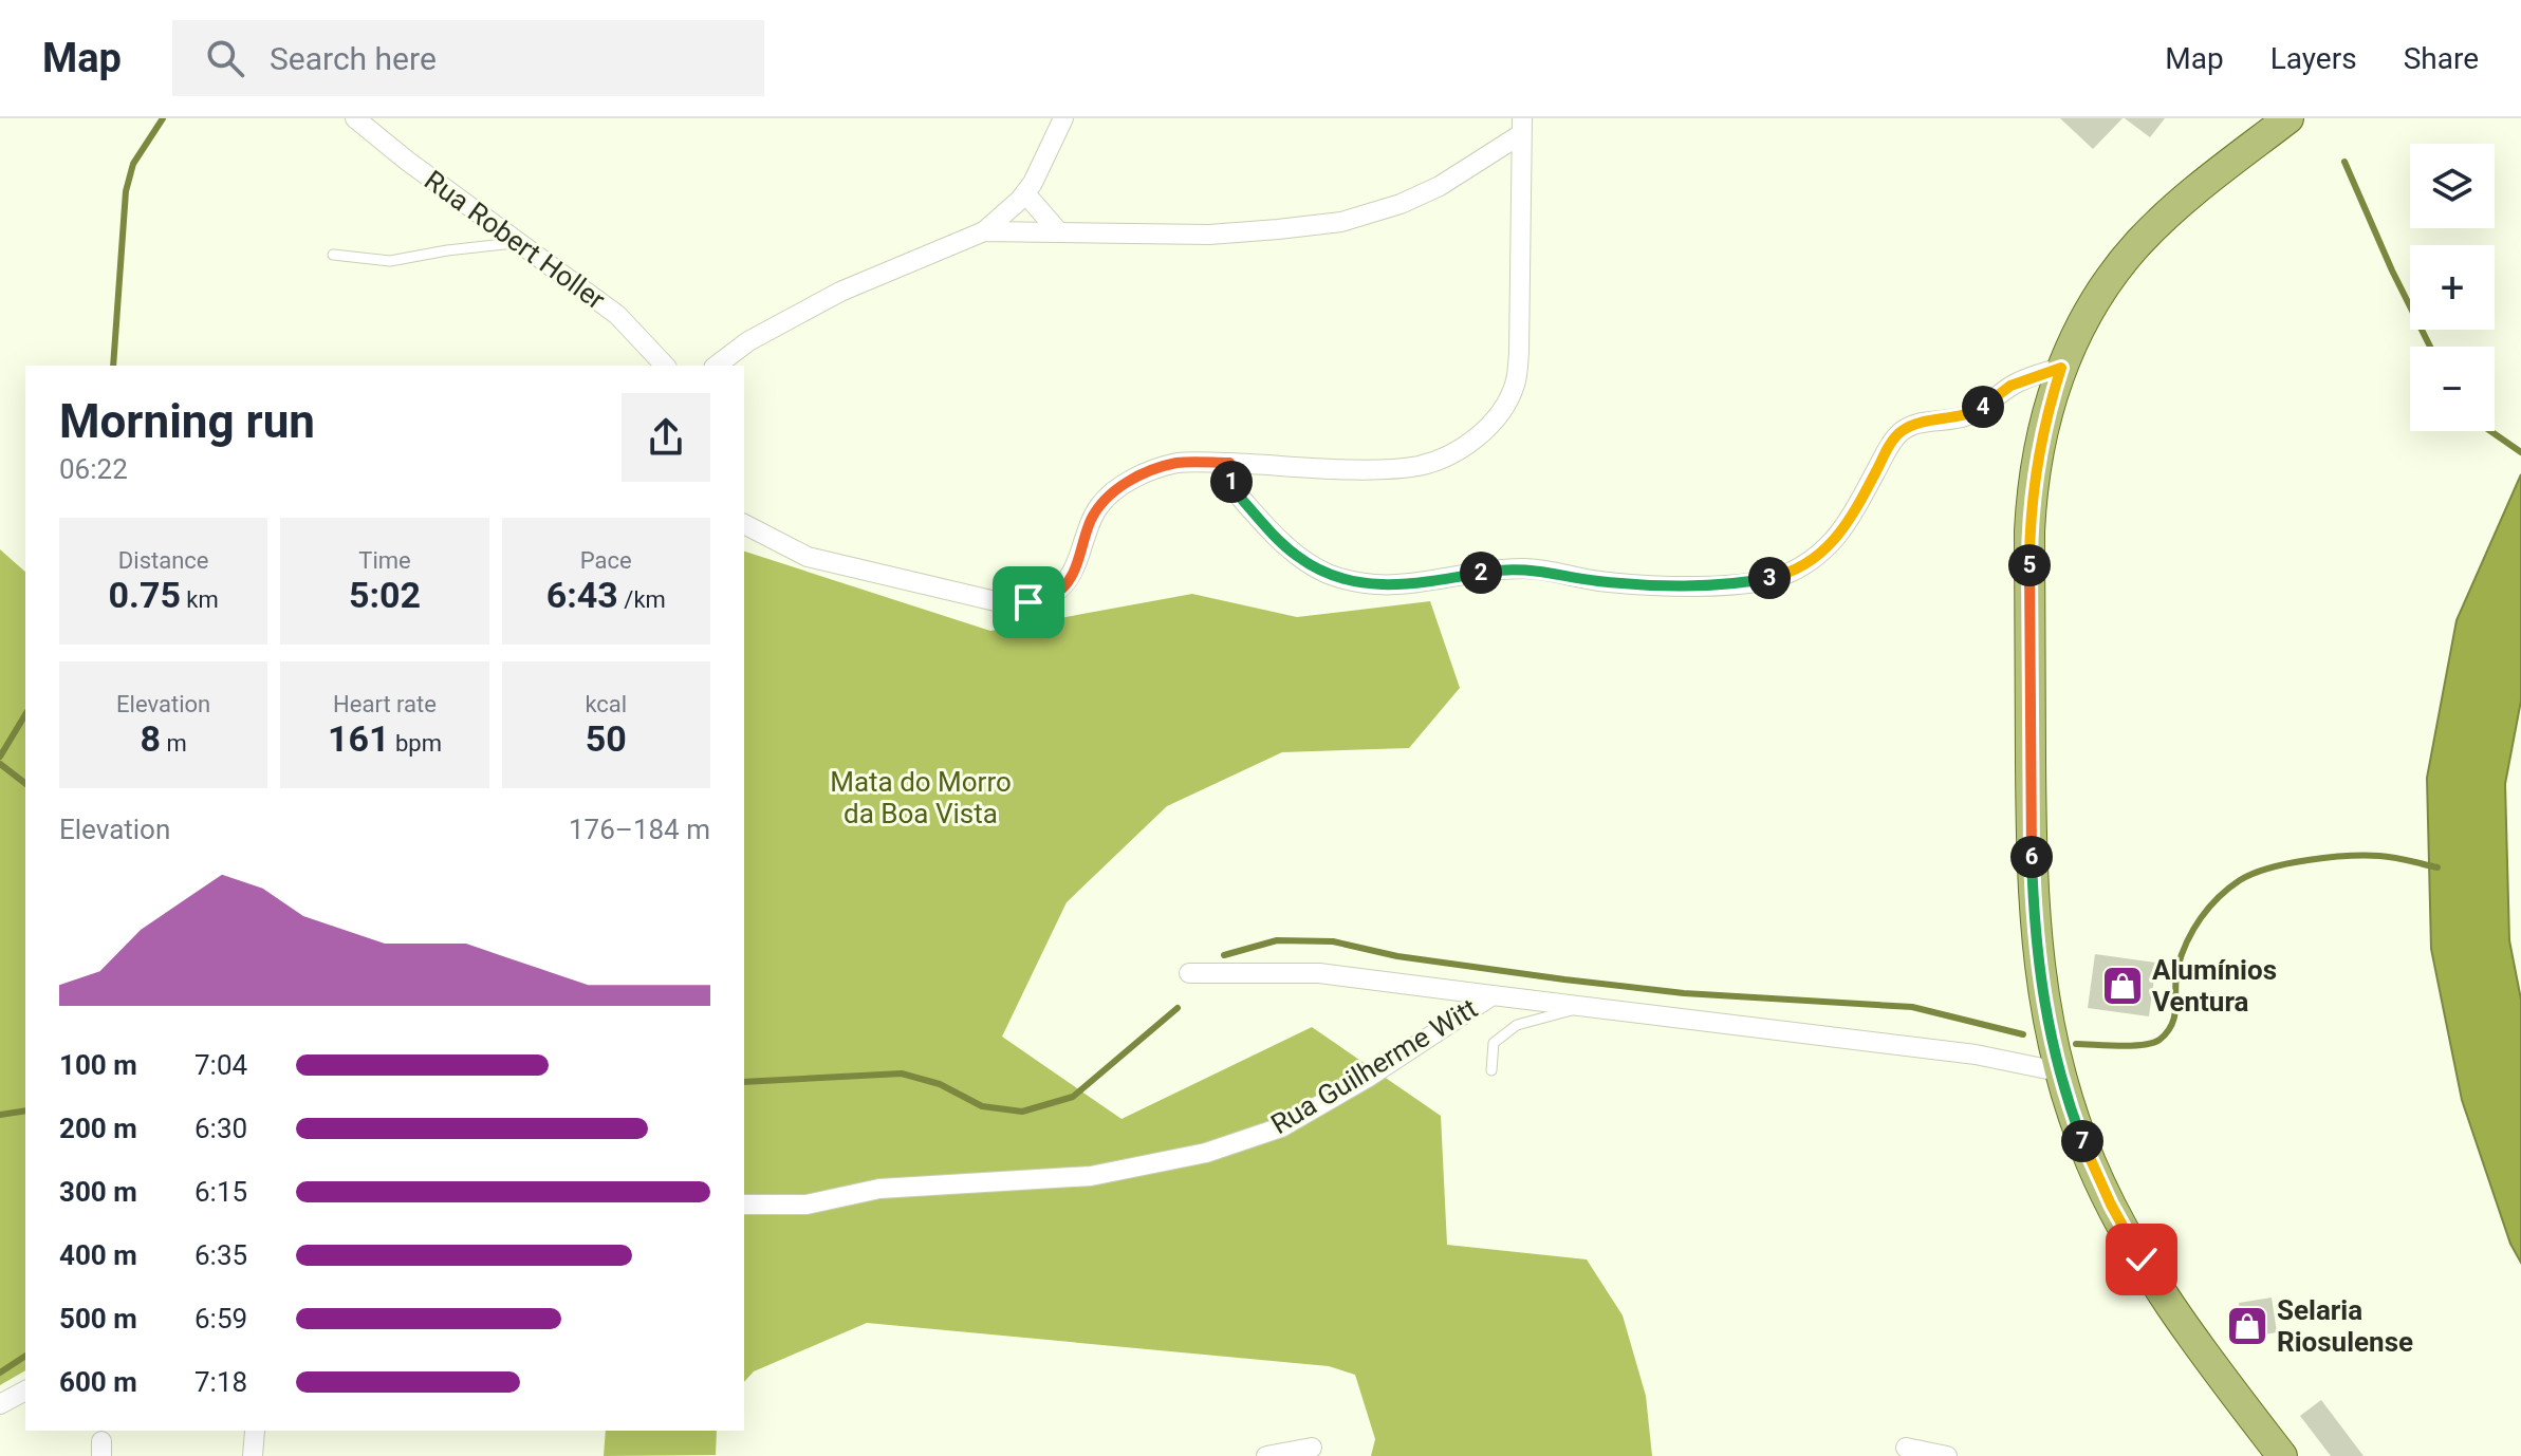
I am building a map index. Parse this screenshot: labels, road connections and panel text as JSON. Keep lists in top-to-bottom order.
{
  "streets": {
    "street": ["Rua Robert Holler", "Rua Guilherme Witt"]
  },
  "parks": ["Mata do Morro da Boa Vista"],
  "places": {
    "shop": ["Alumínios Ventura", "Selaria Riosulense"]
  },
  "page": {
    "header": "Map",
    "search": "Search here",
    "nav": ["Map", "Layers", "Share"],
    "map_buttons": ["+", "−"],
    "heading": ["Morning run", "06:22"],
    "pins": [
      "4",
      "1",
      "5",
      "2",
      "3",
      "6",
      "7"
    ],
    "stats": [
      ["Distance", "0.75 km"],
      ["Time", "5:02"],
      ["Pace", "6:43 /km"],
      ["Elevation", "8 m"],
      ["Heart rate", "161 bpm"],
      ["kcal", "50"]
    ],
    "chart": ["Elevation", "176–184 m"],
    "list": [
      {
        "name": "100 m",
        "note": "7:04"
      },
      {
        "name": "200 m",
        "note": "6:30"
      },
      {
        "name": "300 m",
        "note": "6:15"
      },
      {
        "name": "400 m",
        "note": "6:35"
      },
      {
        "name": "500 m",
        "note": "6:59"
      },
      {
        "name": "600 m",
        "note": "7:18"
      }
    ]
  }
}
